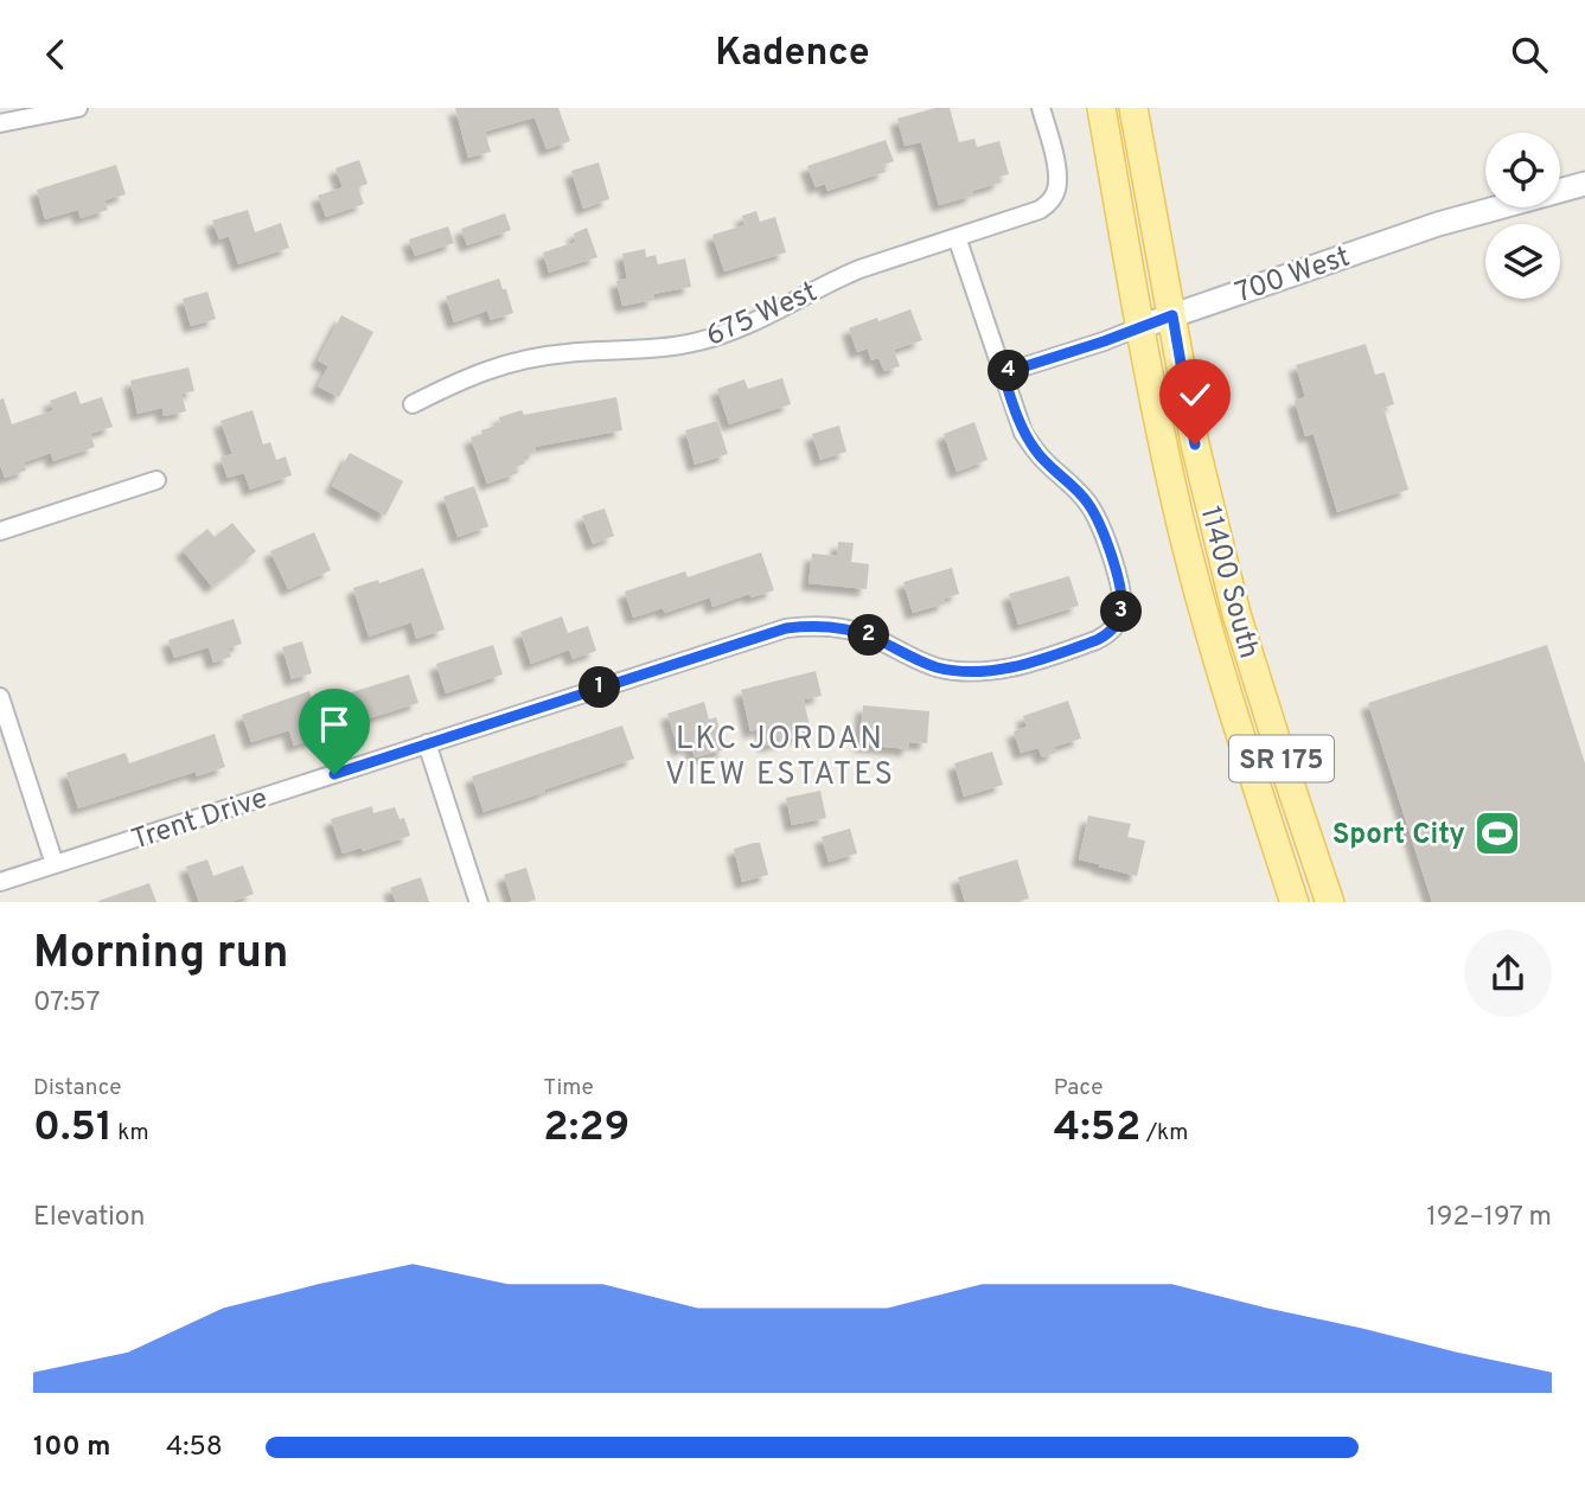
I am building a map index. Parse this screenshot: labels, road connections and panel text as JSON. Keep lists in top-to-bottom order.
{
  "streets": {
    "main road": ["11400 South", "SR 175"],
    "street": ["700 West", "675 West", "Trent Drive"]
  },
  "crossings": [
    ["700 West", "11400 South"],
    ["700 West", "Trent Drive"],
    ["675 West", "Trent Drive"]
  ],
  "districts": ["LKC JORDAN VIEW ESTATES"],
  "places": {
    "sports": ["Sport City"]
  },
  "page": {
    "header": "Kadence",
    "pins": [
      "4",
      "3",
      "2",
      "1"
    ],
    "heading": ["Morning run", "07:57"],
    "stats": [
      ["Distance", "0.51 km"],
      ["Time", "2:29"],
      ["Pace", "4:52 /km"]
    ],
    "chart": ["Elevation", "192–197 m"],
    "list": [
      {
        "name": "100 m",
        "note": "4:58"
      }
    ]
  }
}
